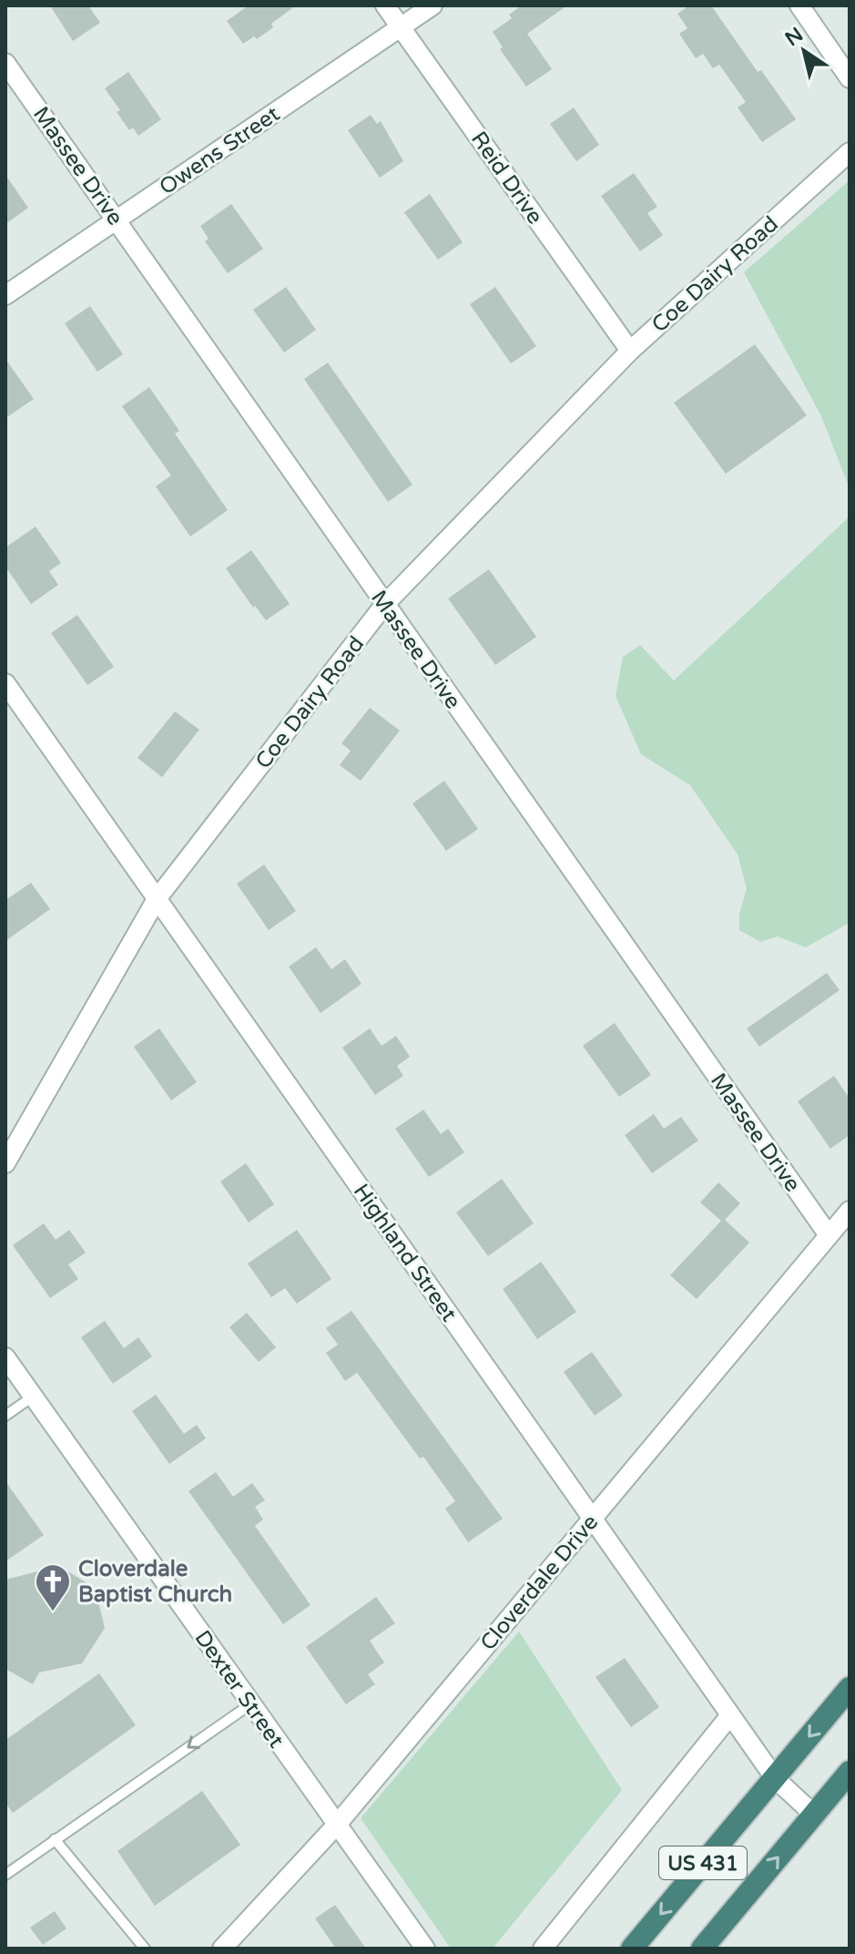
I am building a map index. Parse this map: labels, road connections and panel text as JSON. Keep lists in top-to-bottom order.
{
  "streets": {
    "highway": ["US 431"],
    "street": [
      "Owens Street",
      "Massee Drive",
      "Reid Drive",
      "Coe Dairy Road",
      "Highland Street",
      "Cloverdale Drive",
      "Dexter Street"
    ]
  },
  "crossings": [
    ["Owens Street", "Massee Drive"],
    ["Owens Street", "Reid Drive"],
    ["Massee Drive", "Coe Dairy Road"],
    ["Massee Drive", "Cloverdale Drive"],
    ["Reid Drive", "Coe Dairy Road"],
    ["Coe Dairy Road", "Highland Street"],
    ["Highland Street", "Cloverdale Drive"],
    ["Highland Street", "US 431"],
    ["Cloverdale Drive", "Dexter Street"]
  ],
  "places": {
    "church": ["Cloverdale Baptist Church"]
  },
  "north": "top left"
}
